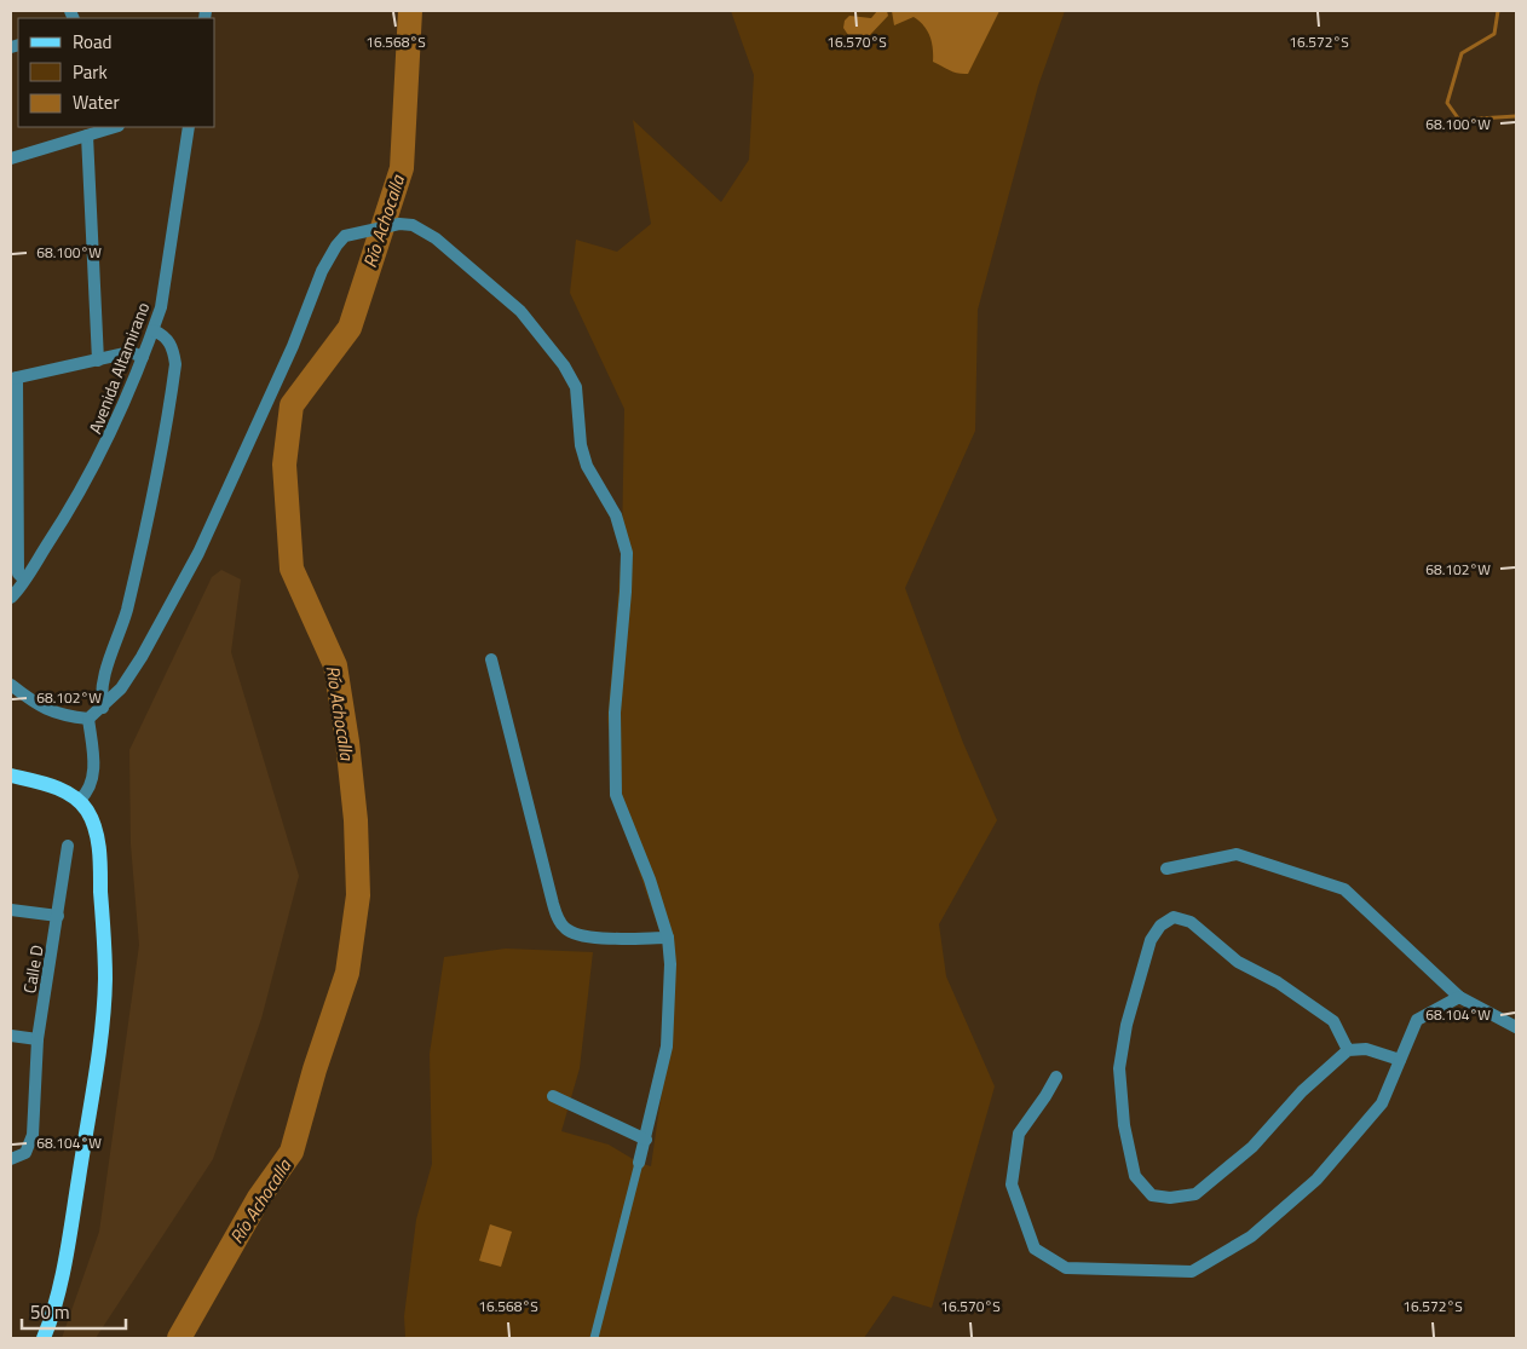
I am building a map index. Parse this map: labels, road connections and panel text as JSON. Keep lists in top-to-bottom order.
{
  "streets": {
    "street": ["Avenida Altamirano", "Calle D"]
  },
  "water": ["Río Achocalla"],
  "legend": ["Road", "Park", "Water"],
  "scale_bar": "50 m",
  "coordinates": [
    "16.568°S",
    "16.570°S",
    "16.572°S",
    "68.100°W",
    "68.102°W",
    "68.104°W"
  ]
}
